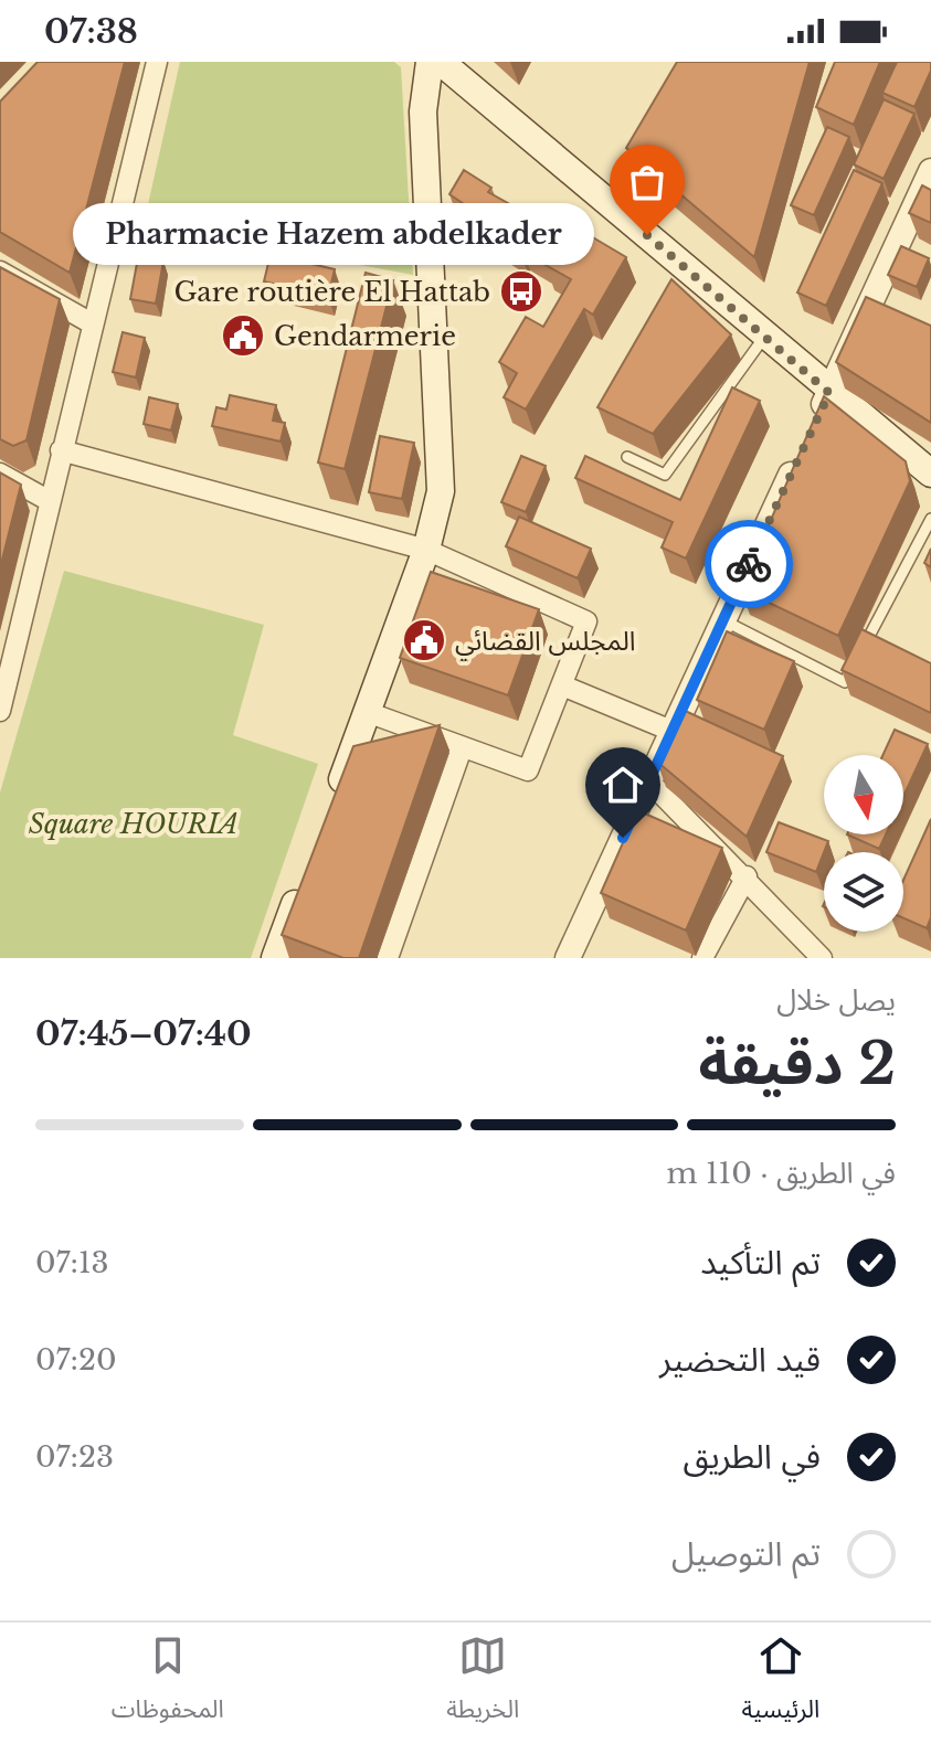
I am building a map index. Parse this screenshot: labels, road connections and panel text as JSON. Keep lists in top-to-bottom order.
{
  "parks": ["Square HOURIA"],
  "places": {
    "other": ["Pharmacie Hazem abdelkader"],
    "bus stop": ["Gare routière El Hattab"],
    "public building": ["Gendarmerie", "المجلس القضائي"]
  },
  "north": "bottom",
  "page": {
    "status": "07:38",
    "bubble": "Pharmacie Hazem abdelkader",
    "heading": ["2 دقيقة", "يصل خلال", "07:40–07:45"],
    "bar": "في الطريق · 110 m",
    "list": [
      ["تم التأكيد", "07:13"],
      ["قيد التحضير", "07:20"],
      ["في الطريق", "07:23"],
      "تم التوصيل"
    ],
    "tabs": ["الرئيسية", "الخريطة", "المحفوظات"]
  }
}
